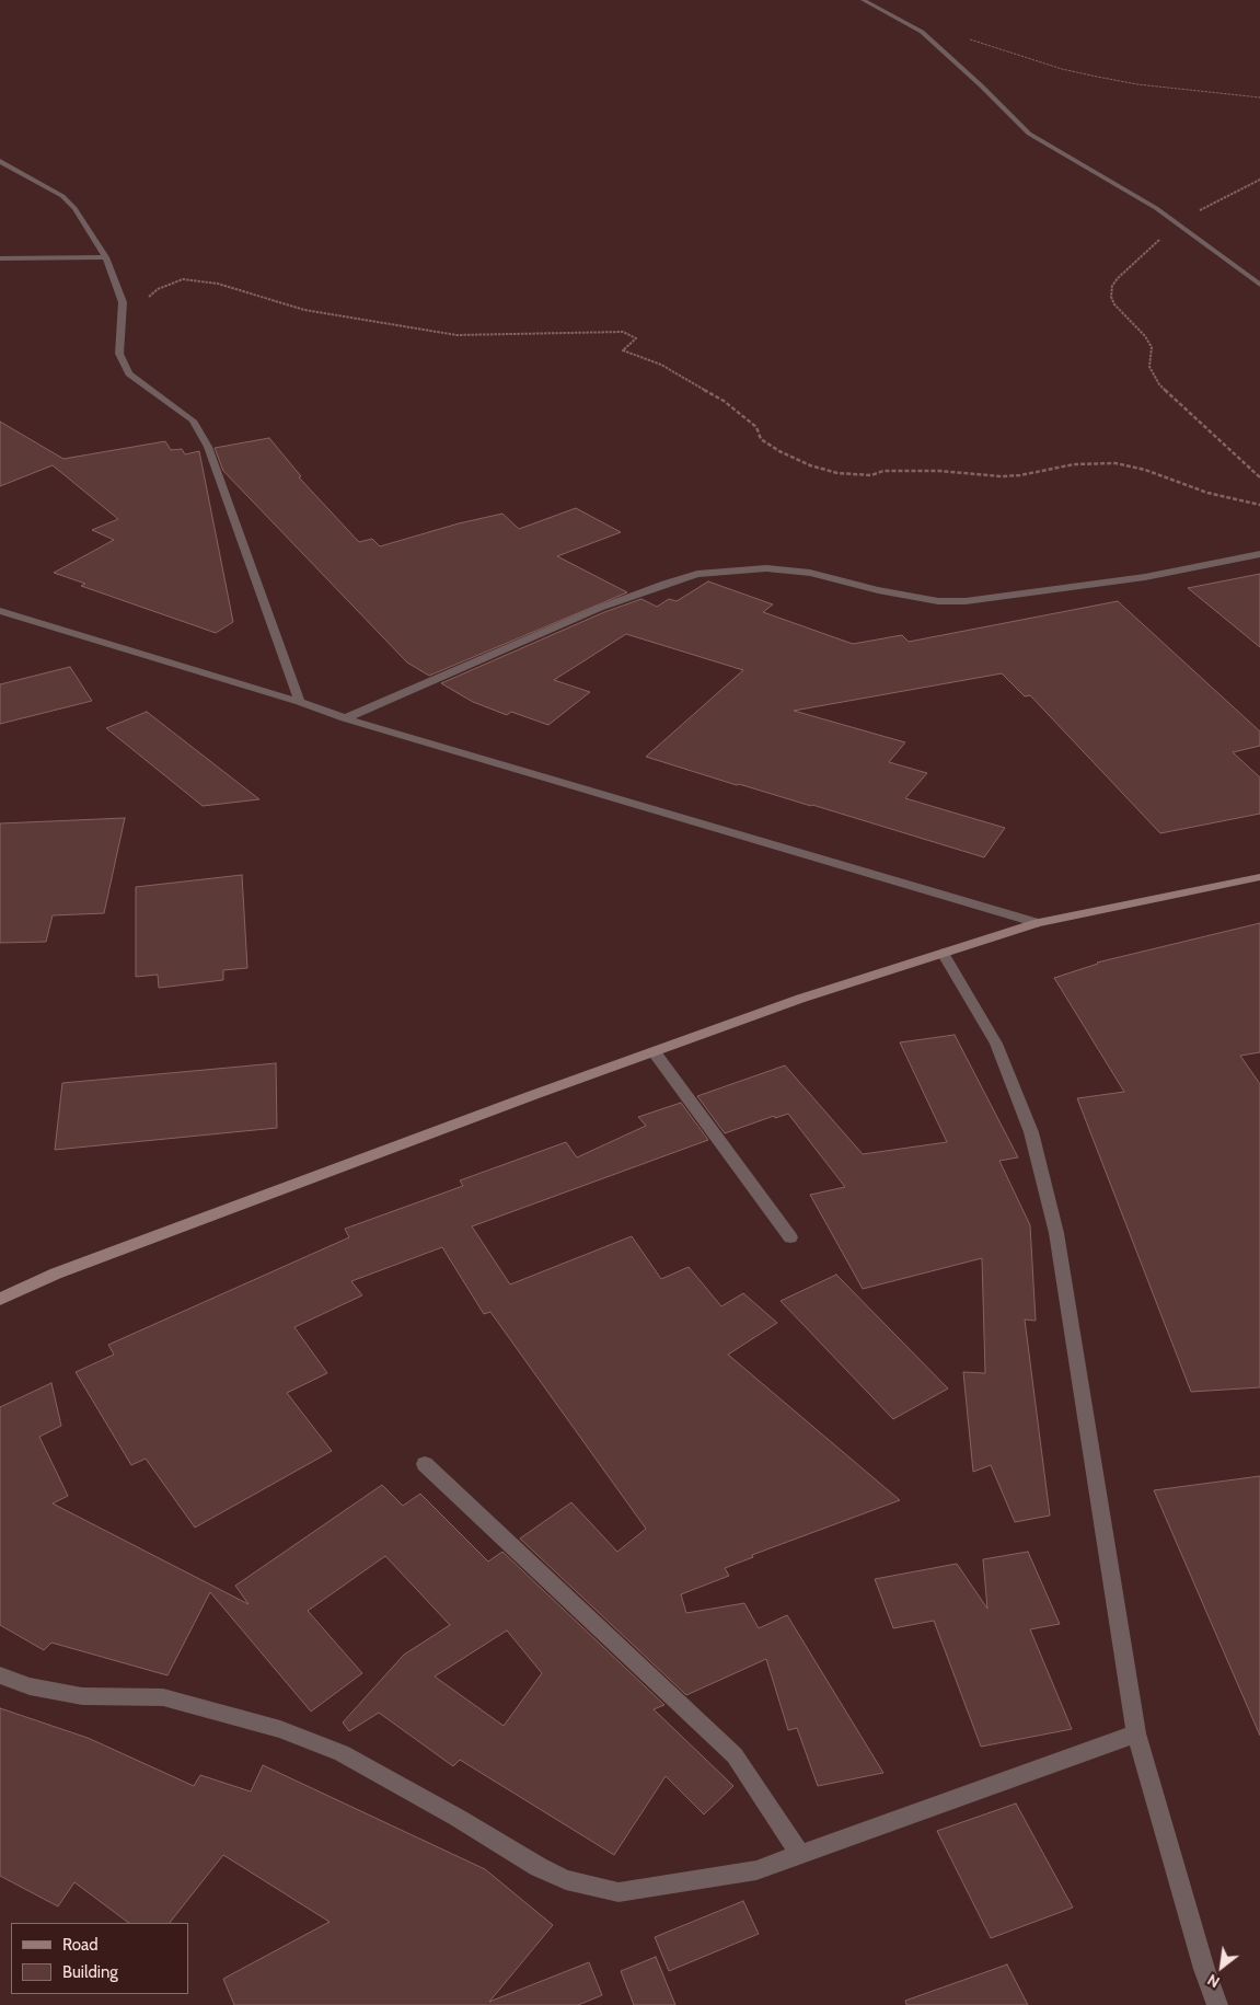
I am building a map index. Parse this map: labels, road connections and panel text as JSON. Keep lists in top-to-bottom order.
{
  "legend": ["Road", "Building"],
  "north": "bottom left"
}
